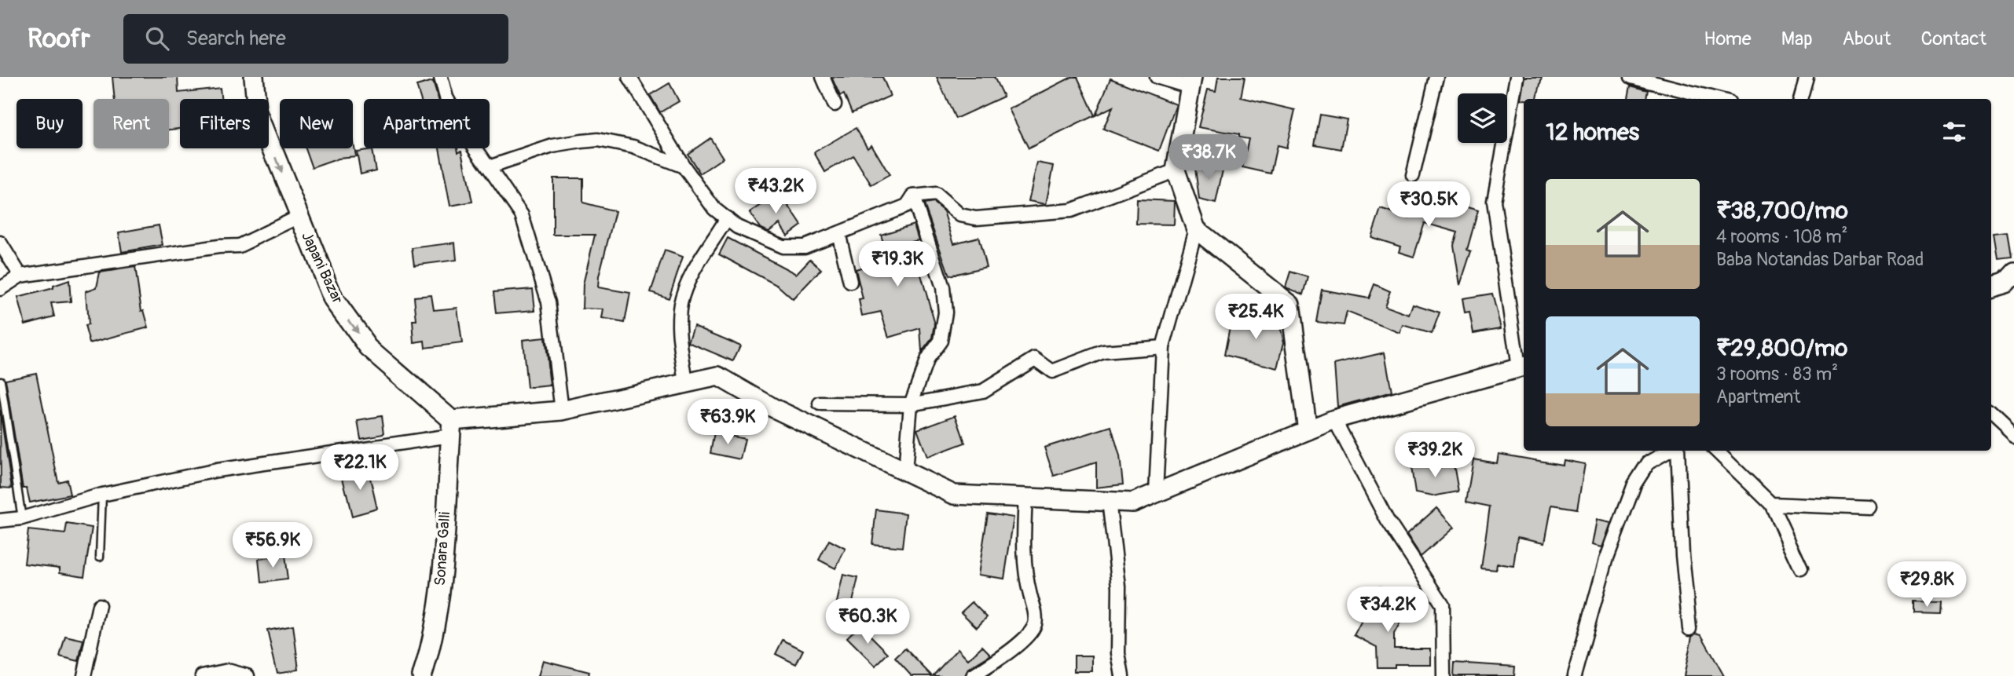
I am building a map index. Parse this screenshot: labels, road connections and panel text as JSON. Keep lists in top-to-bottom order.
{
  "streets": {
    "street": ["Japani Bazar", "Sonara Galli"]
  },
  "crossings": [
    ["Japani Bazar", "Sonara Galli"]
  ],
  "one_way": ["Japani Bazar"],
  "page": {
    "header": "Roofr",
    "search": "Search here",
    "nav": [
      "Home",
      "Map",
      "About",
      "Contact"
    ],
    "chip": [
      "Buy",
      "Rent",
      "Filters",
      "New",
      "Apartment"
    ],
    "heading": "12 homes",
    "price": [
      "₹38.7K",
      "₹43.2K",
      "₹30.5K",
      "₹19.3K",
      "₹25.4K",
      "₹63.9K",
      "₹39.2K",
      "₹22.1K",
      "₹56.9K",
      "₹29.8K",
      "₹34.2K",
      "₹60.3K"
    ],
    "list": [
      {
        "name": "₹38,700/mo",
        "note": "4 rooms · 108 m² · Baba Notandas Darbar Road"
      },
      {
        "name": "₹29,800/mo",
        "note": "3 rooms · 83 m² · Apartment"
      }
    ]
  }
}
